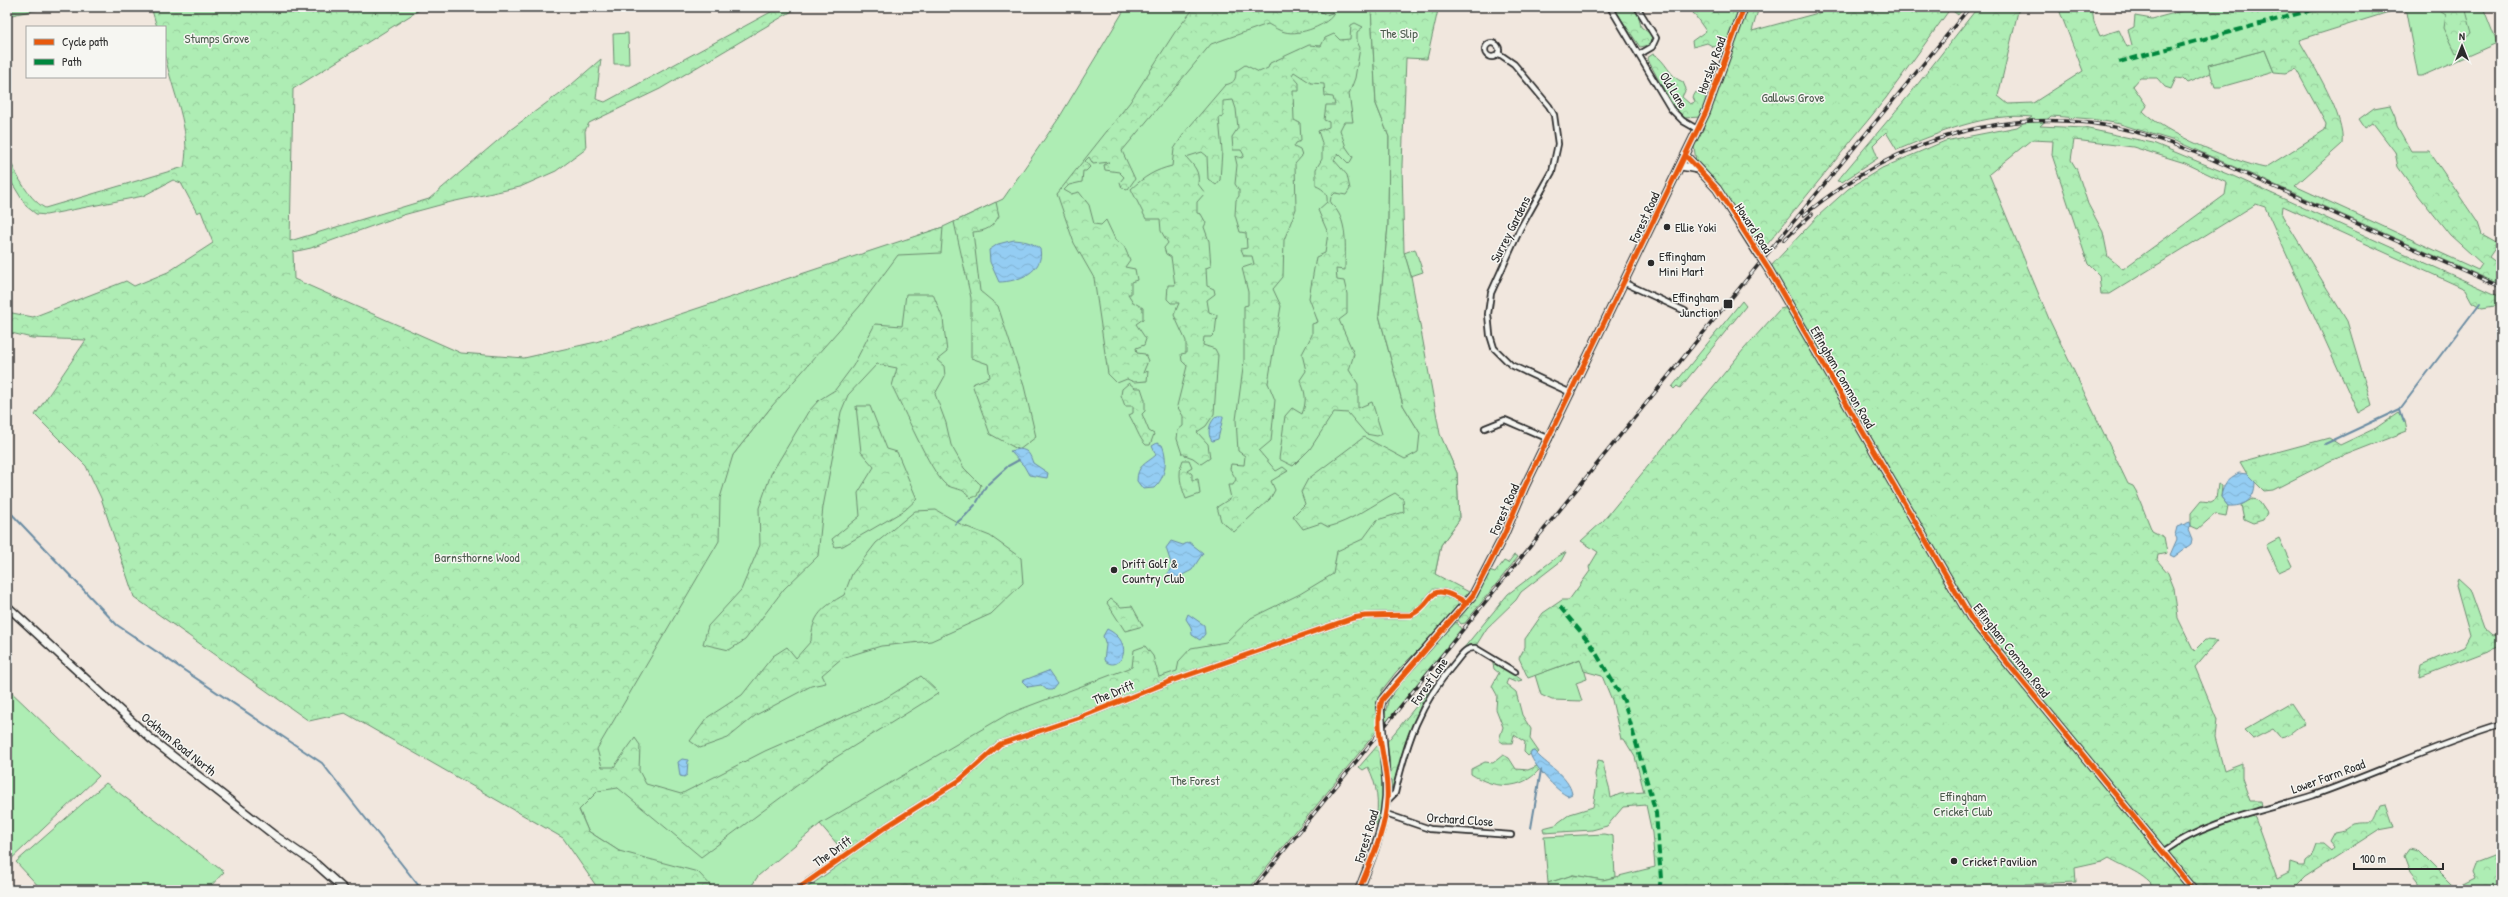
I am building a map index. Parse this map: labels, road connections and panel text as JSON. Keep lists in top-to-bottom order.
{
  "streets": {
    "street": [
      "Horsley Road",
      "Old Lane",
      "Forest Road",
      "Howard Road",
      "Surrey Gardens",
      "Effingham Common Road",
      "Forest Lane",
      "The Drift",
      "Ockham Road North",
      "Lower Farm Road",
      "Orchard Close"
    ]
  },
  "crossings": [
    ["Horsley Road", "Old Lane"],
    ["Horsley Road", "Forest Road"],
    ["Old Lane", "Forest Road"],
    ["Forest Road", "Howard Road"],
    ["Forest Road", "Surrey Gardens"],
    ["Forest Road", "Forest Lane"],
    ["Forest Road", "The Drift"],
    ["Forest Road", "Orchard Close"],
    ["Howard Road", "Effingham Common Road"],
    ["Effingham Common Road", "Lower Farm Road"]
  ],
  "parks": [
    "The Slip",
    "Stumps Grove",
    "Gallows Grove",
    "Barnsthorne Wood",
    "The Forest",
    "Effingham Cricket Club"
  ],
  "places": {
    "other": [
      "Ellie Yoki",
      "Effingham Mini Mart",
      "Drift Golf & Country Club",
      "Cricket Pavilion"
    ],
    "transit": ["Effingham Junction"]
  },
  "legend": ["Cycle path", "Path"],
  "scale_bar": "100 m",
  "north": "top"
}
